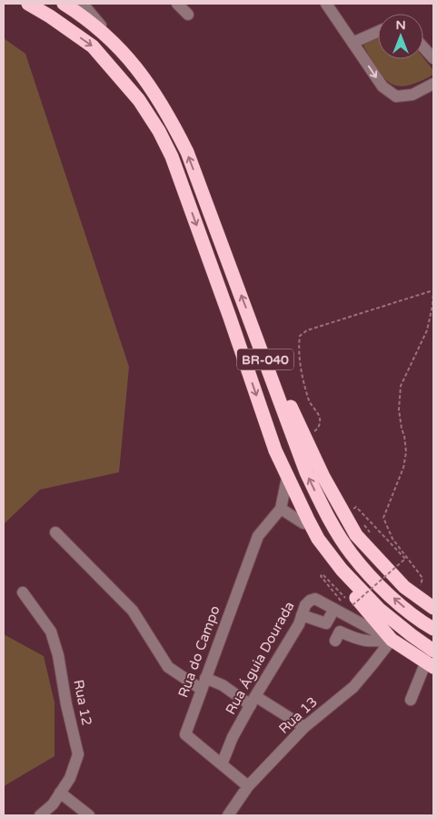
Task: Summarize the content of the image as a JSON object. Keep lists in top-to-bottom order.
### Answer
{
  "streets": {
    "highway": ["BR-040"],
    "street": [
      "Rua do Campo",
      "Rua Águia Dourada",
      "Rua 12",
      "Rua 13"
    ]
  },
  "crossings": [
    ["BR-040", "Rua do Campo"],
    ["Rua do Campo", "Rua Águia Dourada"],
    ["Rua do Campo", "Rua 13"],
    ["Rua Águia Dourada", "Rua 13"]
  ],
  "north": "top"
}
